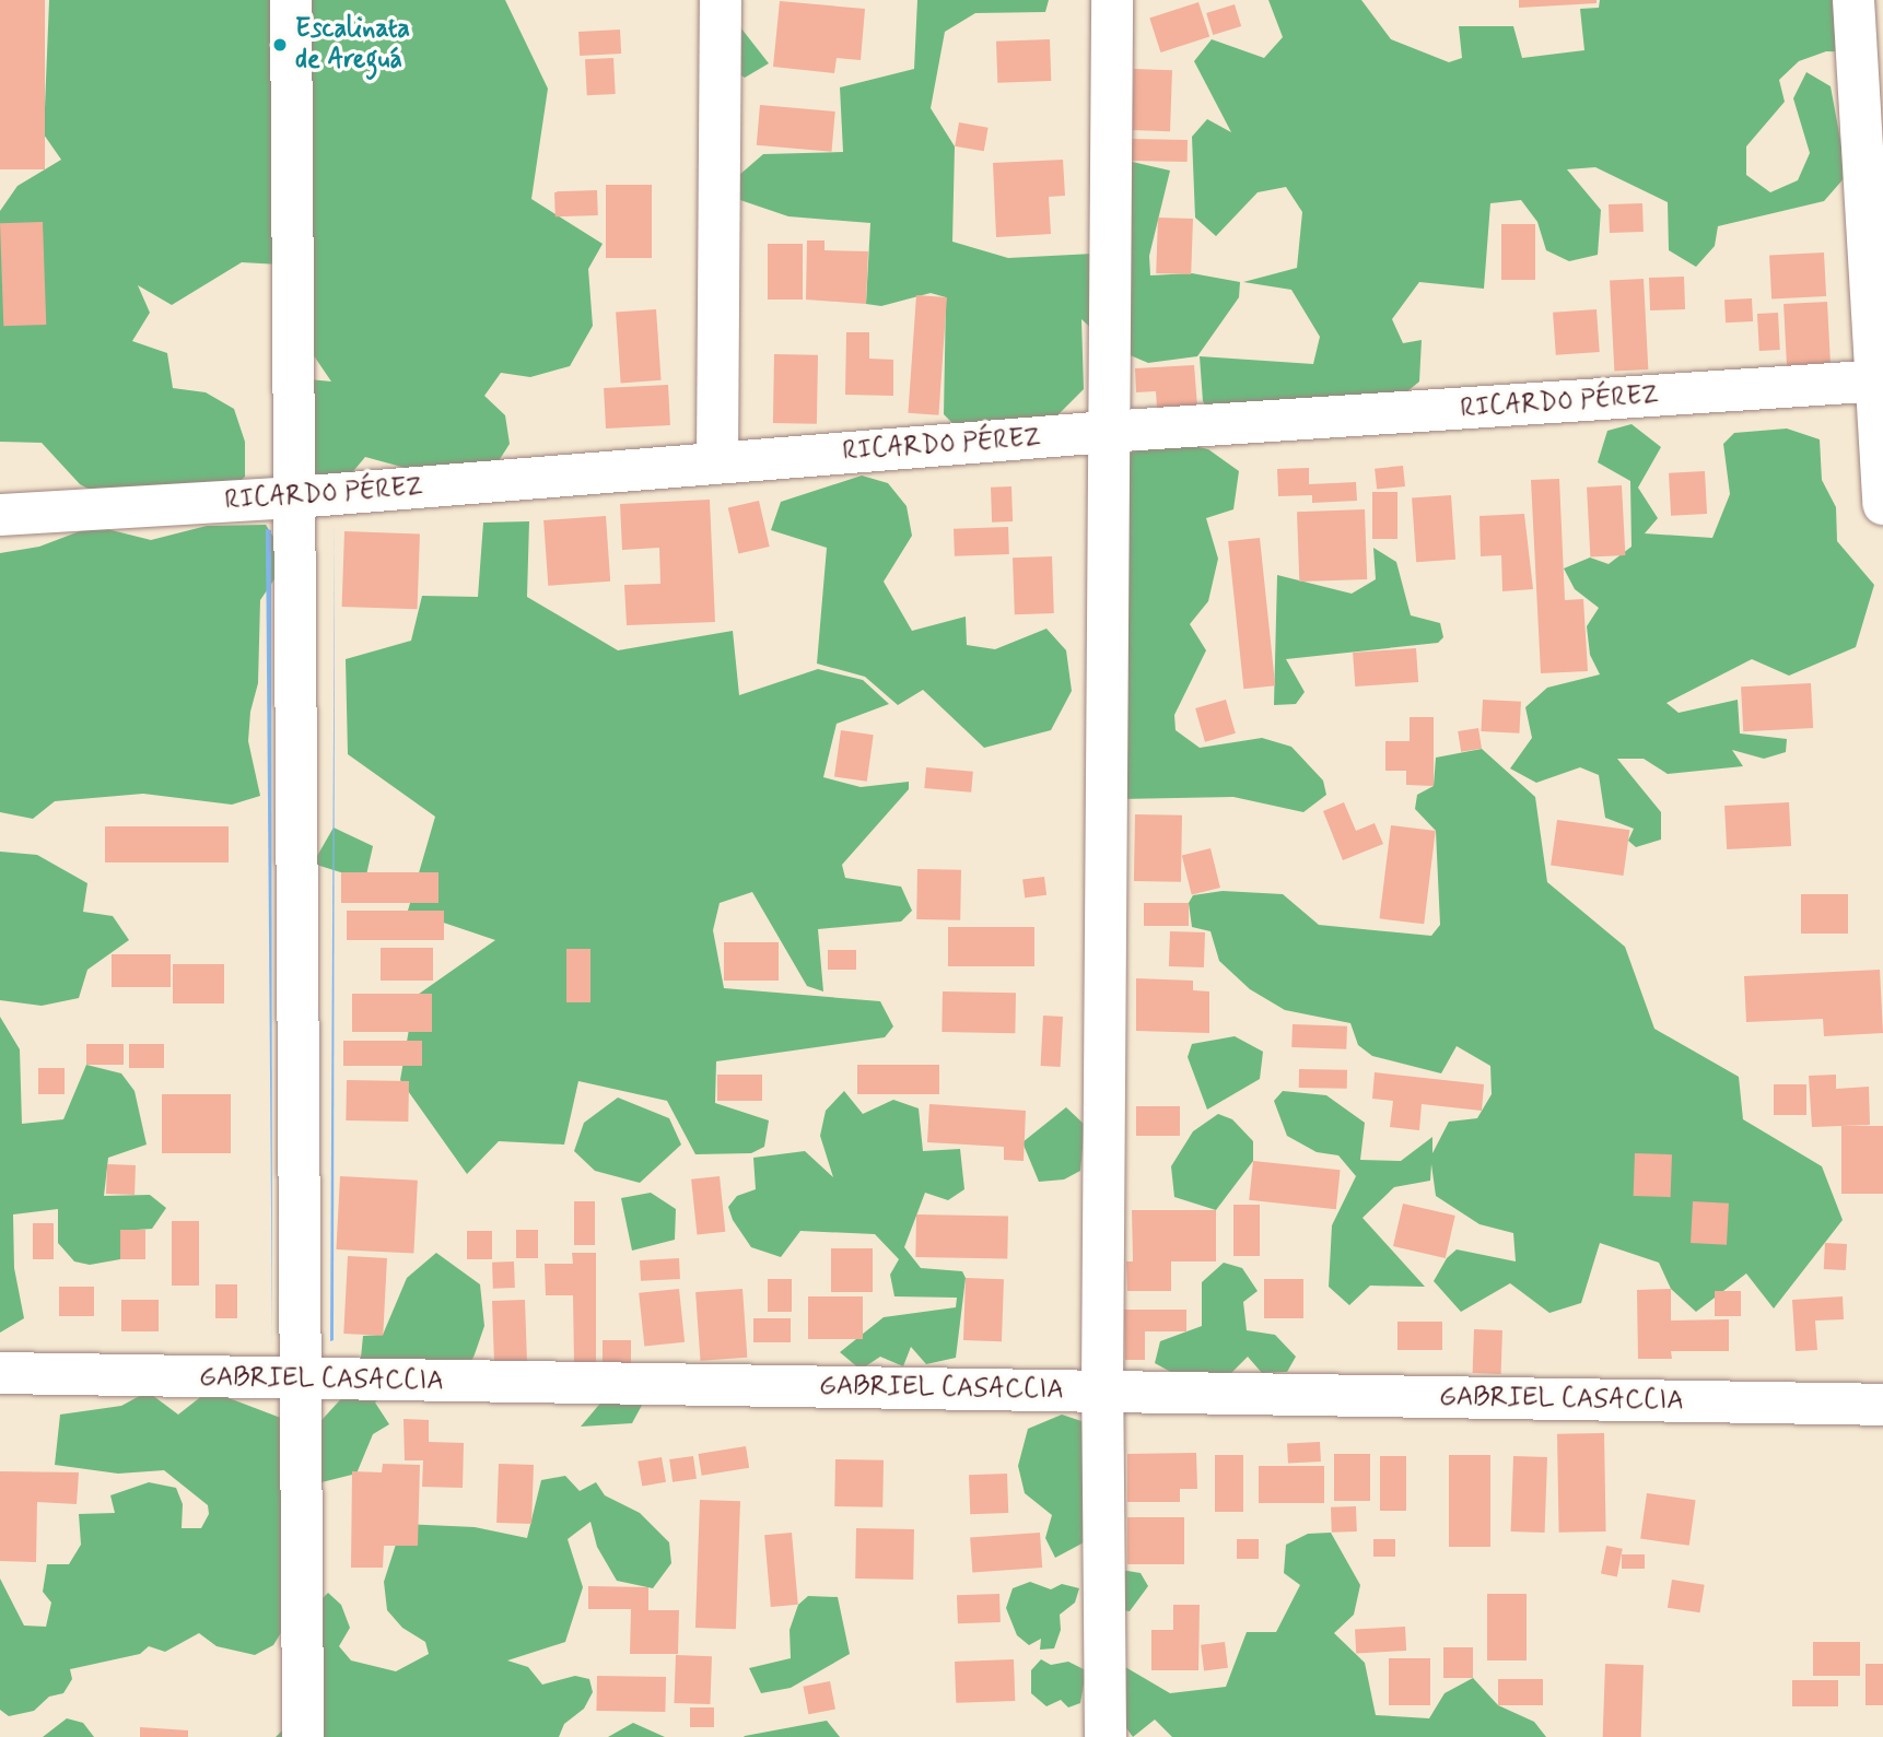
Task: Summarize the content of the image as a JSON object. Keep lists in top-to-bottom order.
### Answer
{
  "streets": {
    "street": ["RICARDO PÉREZ", "GABRIEL CASACCIA"]
  },
  "places": ["Escalinata de Areguá"]
}
